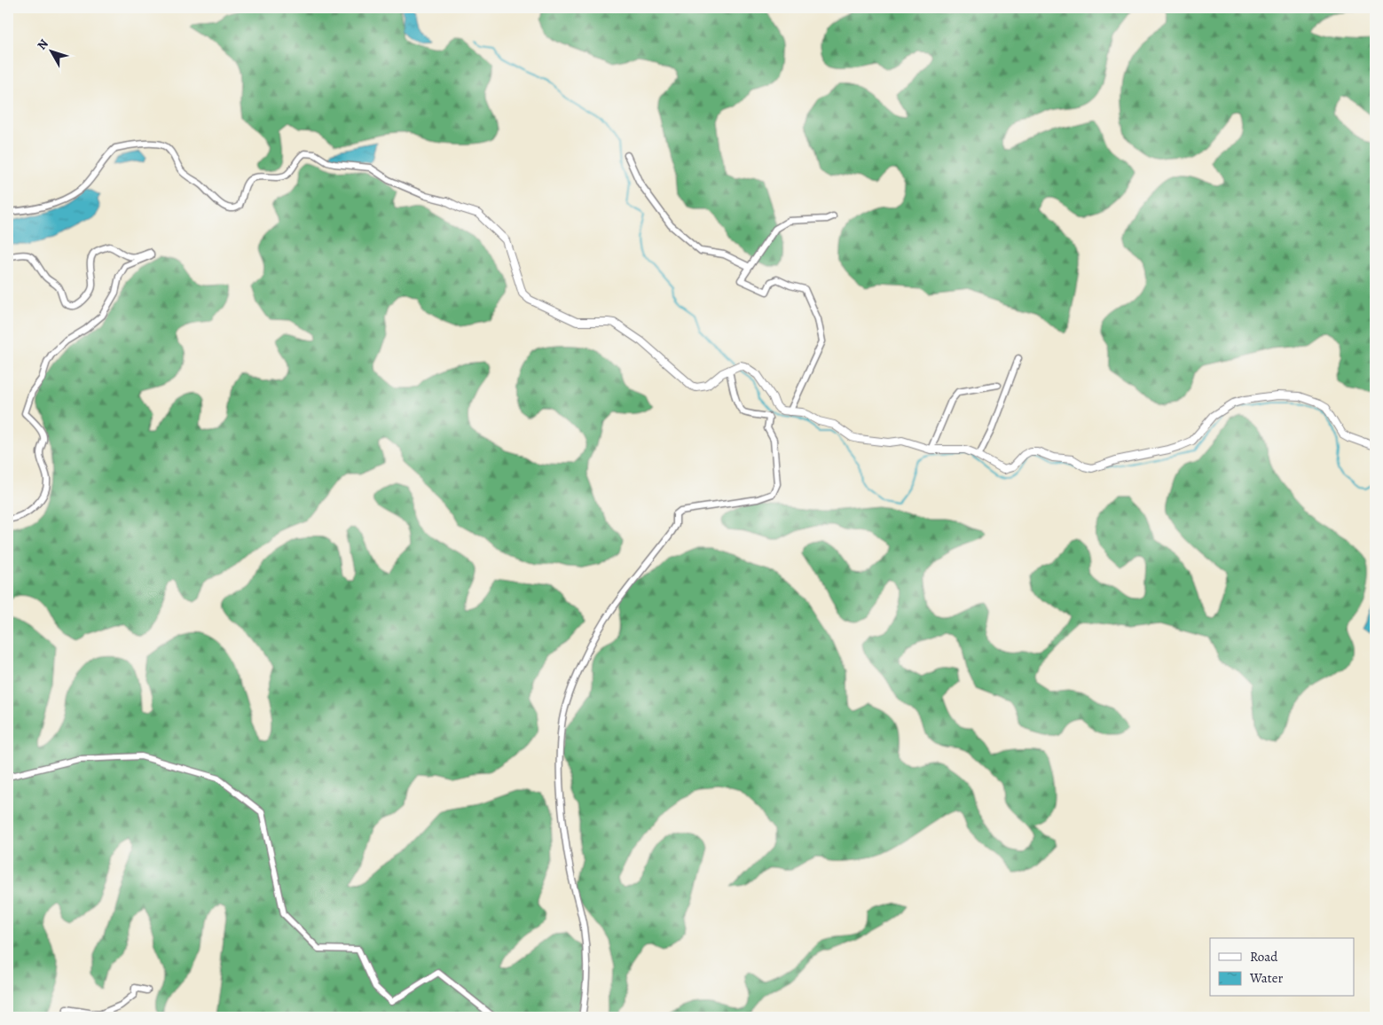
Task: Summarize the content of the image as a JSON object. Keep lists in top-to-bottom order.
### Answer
{
  "legend": ["Road", "Water"],
  "north": "top left"
}
